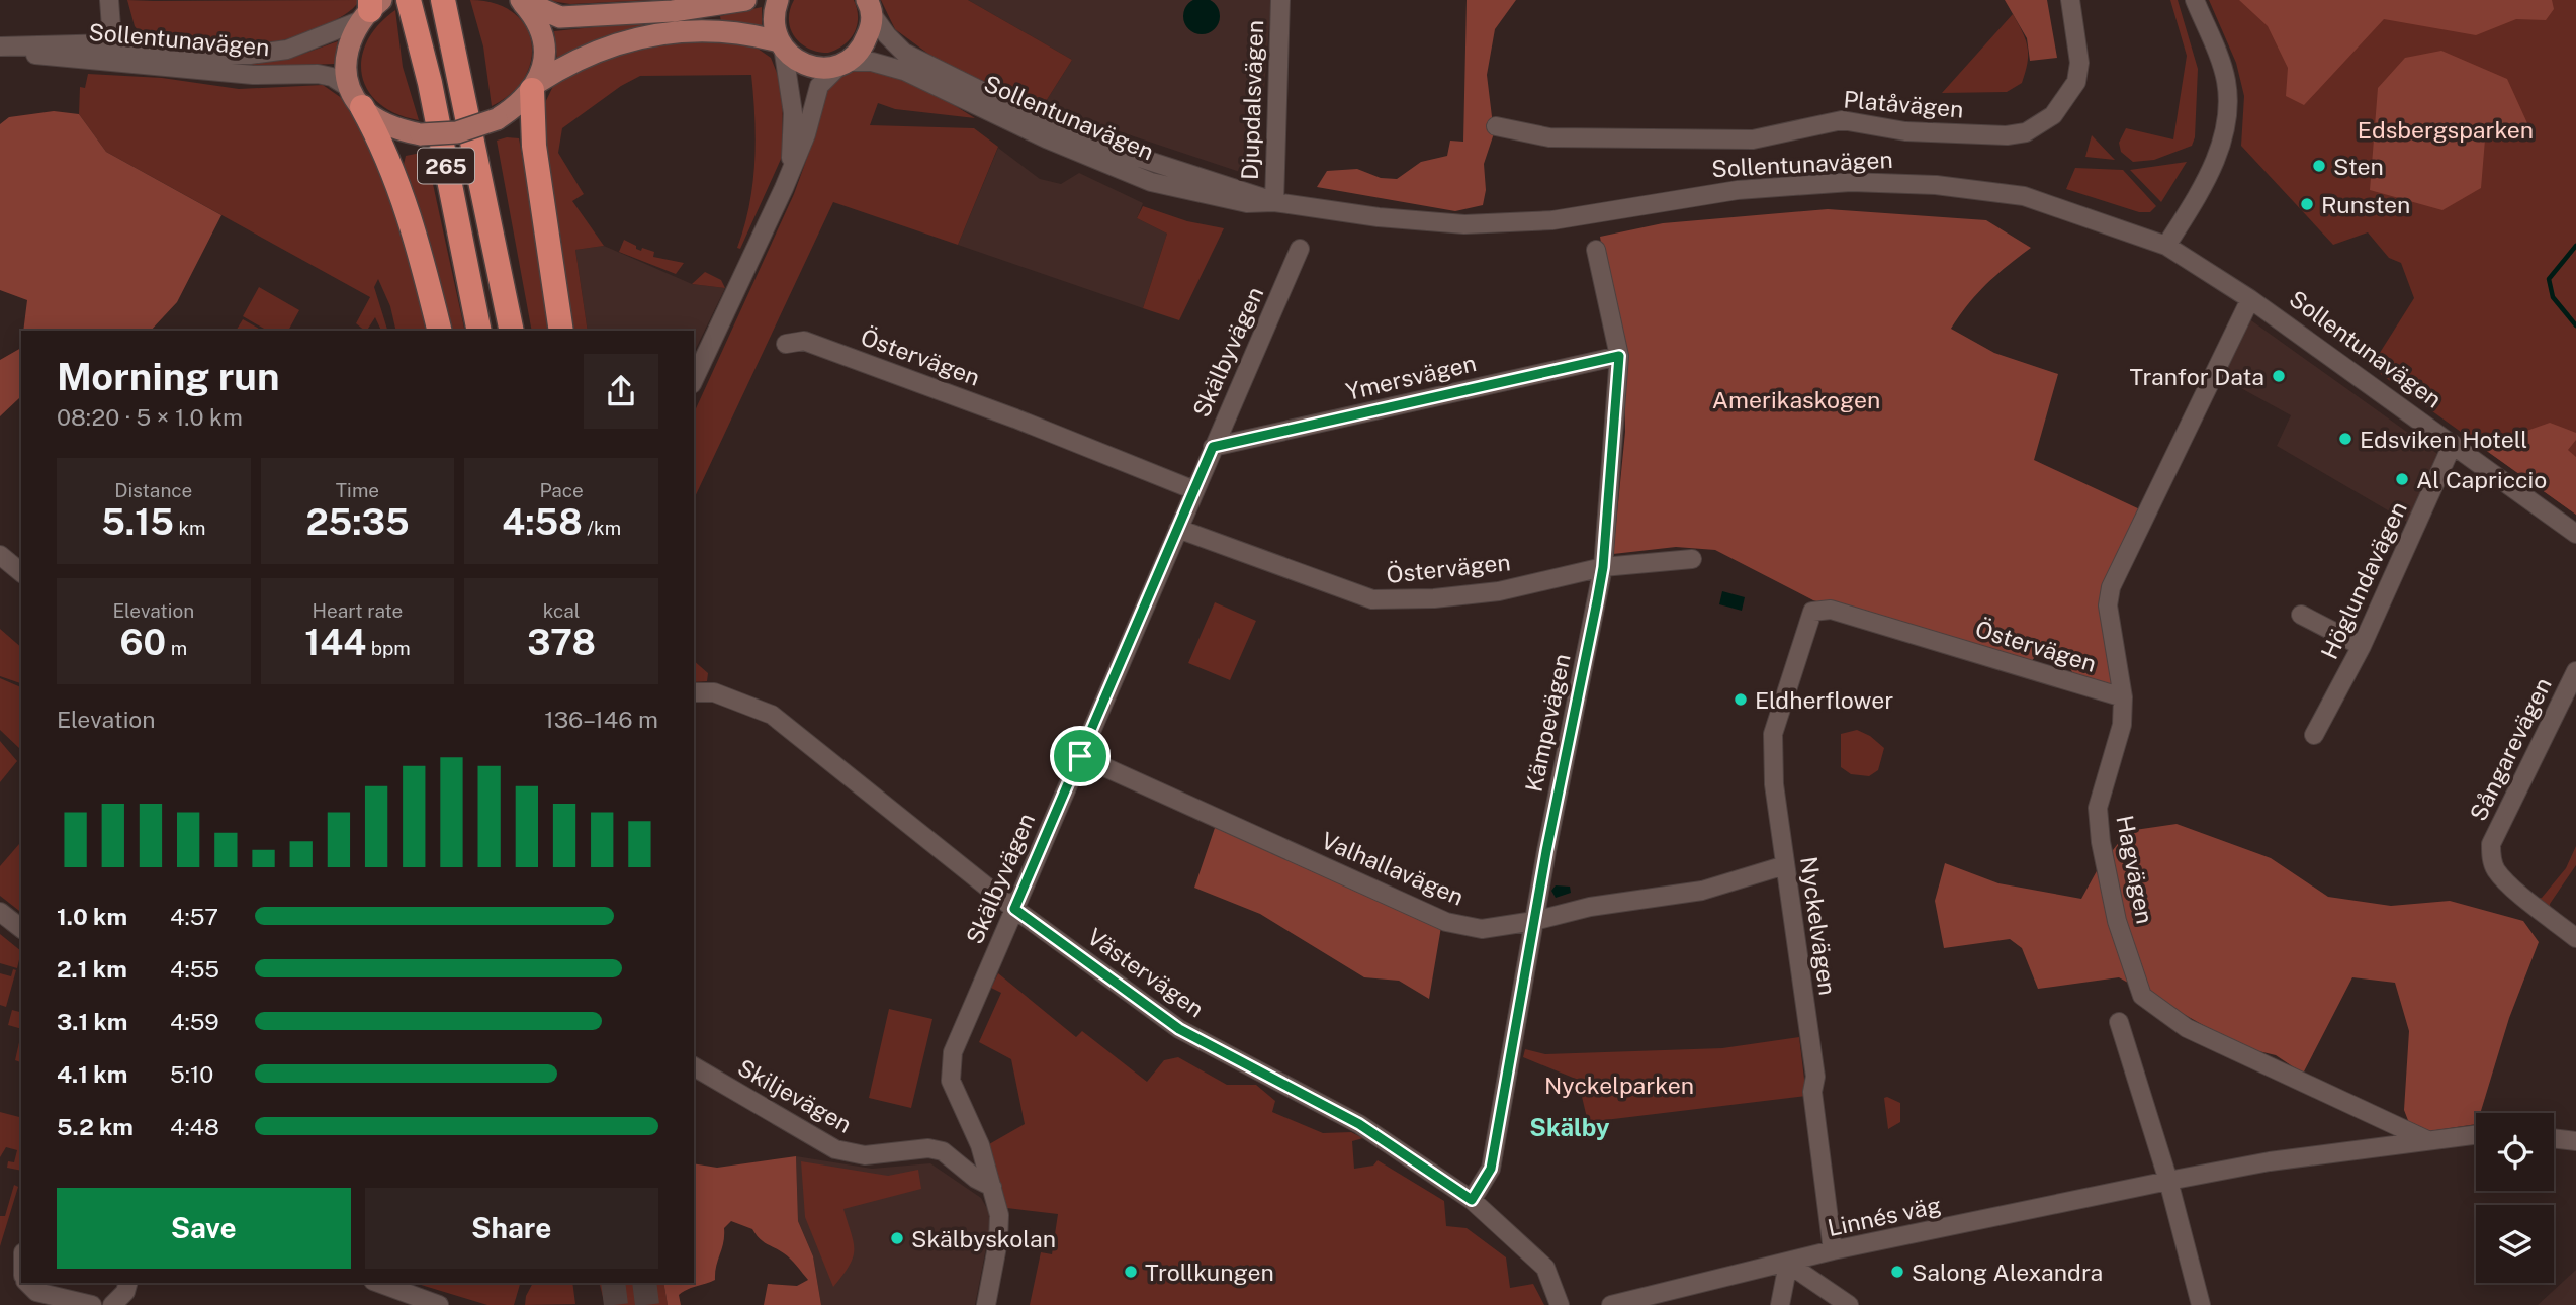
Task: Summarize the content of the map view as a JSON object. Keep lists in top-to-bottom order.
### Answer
{
  "streets": {
    "highway": ["265"],
    "street": [
      "Sollentunavägen",
      "Djupdalsvägen",
      "Platåvägen",
      "Skälbyvägen",
      "Östervägen",
      "Ymersvägen",
      "Höglundavägen",
      "Kämpevägen",
      "Sångarevägen",
      "Valhallavägen",
      "Hagvägen",
      "Nyckelvägen",
      "Västervägen",
      "Skiljevägen",
      "Linnés väg"
    ]
  },
  "crossings": [
    ["Sollentunavägen", "Djupdalsvägen"],
    ["Sollentunavägen", "Höglundavägen"],
    ["Sollentunavägen", "Hagvägen"],
    ["Skälbyvägen", "Östervägen"],
    ["Skälbyvägen", "Ymersvägen"],
    ["Skälbyvägen", "Valhallavägen"],
    ["Skälbyvägen", "Västervägen"],
    ["Skälbyvägen", "Skiljevägen"],
    ["Östervägen", "Kämpevägen"],
    ["Östervägen", "Hagvägen"],
    ["Östervägen", "Nyckelvägen"],
    ["Ymersvägen", "Kämpevägen"],
    ["Kämpevägen", "Valhallavägen"],
    ["Kämpevägen", "Västervägen"],
    ["Valhallavägen", "Nyckelvägen"],
    ["Hagvägen", "Linnés väg"],
    ["Nyckelvägen", "Linnés väg"]
  ],
  "districts": ["Skälby"],
  "parks": ["Edsbergsparken", "Amerikaskogen", "Nyckelparken"],
  "places": [
    "Sten",
    "Runsten",
    "Tranfor Data",
    "Edsviken Hotell",
    "Al Capriccio",
    "Eldherflower",
    "Skälbyskolan",
    "Trollkungen",
    "Salong Alexandra"
  ],
  "page": {
    "heading": ["Morning run", "08:20 · 5 × 1.0 km"],
    "stats": [
      ["Distance", "5.15 km"],
      ["Time", "25:35"],
      ["Pace", "4:58 /km"],
      ["Elevation", "60 m"],
      ["Heart rate", "144 bpm"],
      ["kcal", "378"]
    ],
    "chart": ["Elevation", "136–146 m"],
    "list": [
      {
        "name": "1.0 km",
        "note": "4:57"
      },
      {
        "name": "2.1 km",
        "note": "4:55"
      },
      {
        "name": "3.1 km",
        "note": "4:59"
      },
      {
        "name": "4.1 km",
        "note": "5:10"
      },
      {
        "name": "5.2 km",
        "note": "4:48"
      }
    ],
    "buttons": ["Save", "Share"]
  }
}
